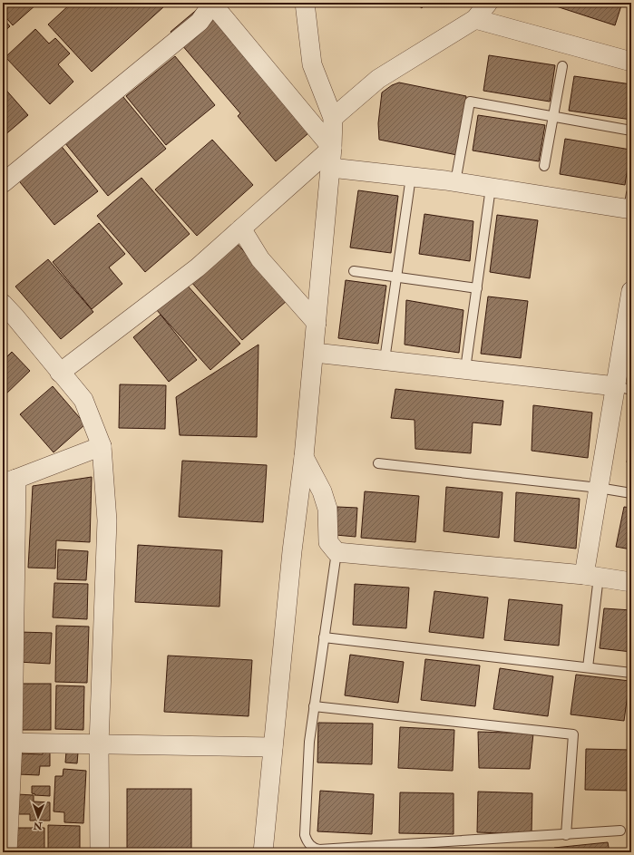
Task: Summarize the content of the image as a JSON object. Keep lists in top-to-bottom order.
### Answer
{
  "north": "bottom"
}
